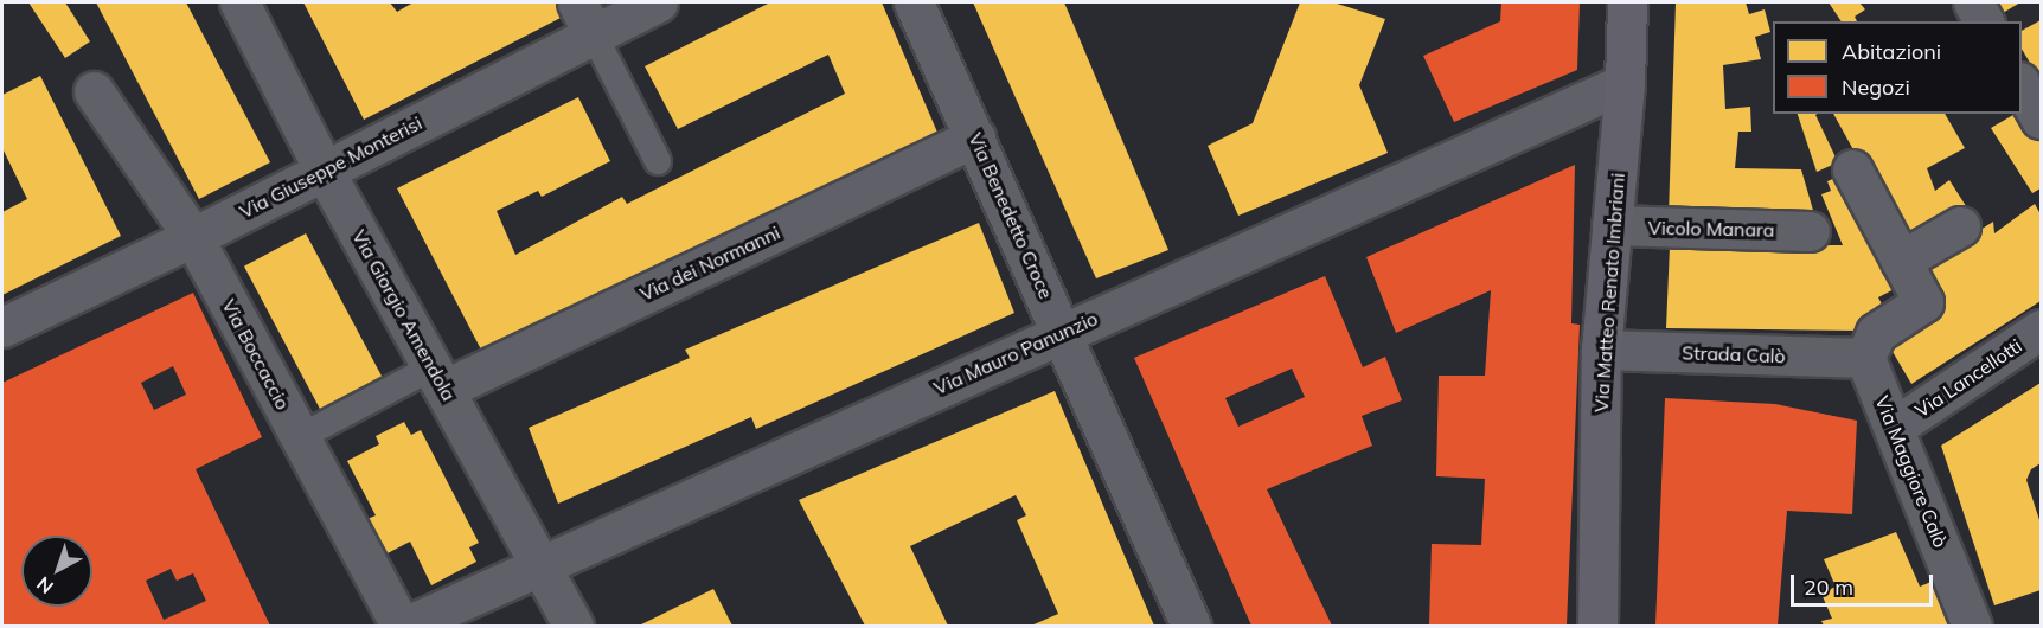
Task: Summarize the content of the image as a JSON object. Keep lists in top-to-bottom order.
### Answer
{
  "streets": {
    "street": [
      "Via Giuseppe Monterisi",
      "Via Benedetto Croce",
      "Vicolo Manara",
      "Via dei Normanni",
      "Via Matteo Renato Imbriani",
      "Via Giorgio Amendola",
      "Via Mauro Panunzio",
      "Via Boccaccio",
      "Strada Calò",
      "Via Lancellotti",
      "Via Maggiore Calò"
    ]
  },
  "crossings": [
    ["Via Giuseppe Monterisi", "Via Giorgio Amendola"],
    ["Via Giuseppe Monterisi", "Via Boccaccio"],
    ["Via Benedetto Croce", "Via dei Normanni"],
    ["Via Benedetto Croce", "Via Mauro Panunzio"],
    ["Vicolo Manara", "Via Matteo Renato Imbriani"],
    ["Via dei Normanni", "Via Giorgio Amendola"],
    ["Via Matteo Renato Imbriani", "Via Mauro Panunzio"],
    ["Via Matteo Renato Imbriani", "Strada Calò"],
    ["Via Giorgio Amendola", "Via Mauro Panunzio"],
    ["Strada Calò", "Via Maggiore Calò"],
    ["Via Lancellotti", "Via Maggiore Calò"]
  ],
  "legend": ["Abitazioni", "Negozi"],
  "scale_bar": "20 m",
  "north": "bottom left"
}
